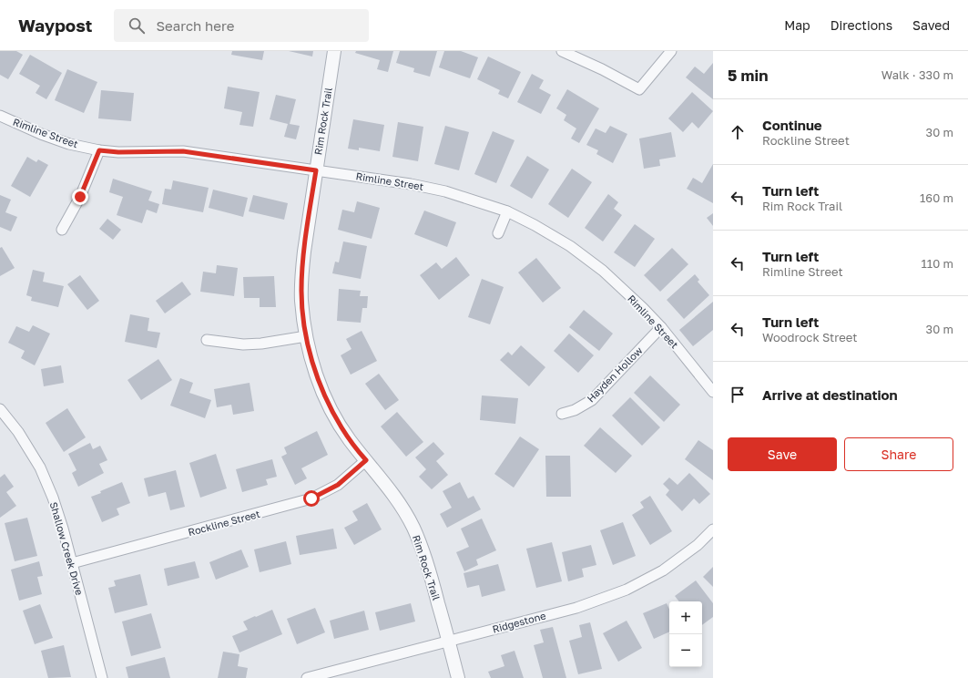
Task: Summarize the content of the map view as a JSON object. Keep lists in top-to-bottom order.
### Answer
{
  "streets": {
    "street": [
      "Rim Rock Trail",
      "Rimline Street",
      "Hayden Hollow",
      "Rockline Street",
      "Shallow Creek Drive",
      "Ridgestone"
    ]
  },
  "crossings": [
    ["Rim Rock Trail", "Rimline Street"],
    ["Rim Rock Trail", "Rockline Street"],
    ["Rim Rock Trail", "Ridgestone"],
    ["Rimline Street", "Hayden Hollow"],
    ["Rockline Street", "Shallow Creek Drive"]
  ],
  "page": {
    "header": "Waypost",
    "search": "Search here",
    "nav": ["Map", "Directions", "Saved"],
    "heading": ["5 min", "Walk · 330 m"],
    "list": [
      ["Continue", "Rockline Street", "30 m"],
      ["Turn left", "Rim Rock Trail", "160 m"],
      ["Turn left", "Rimline Street", "110 m"],
      ["Turn left", "Woodrock Street", "30 m"],
      "Arrive at destination"
    ],
    "buttons": ["Save", "Share"],
    "map_buttons": ["+", "−"]
  }
}
